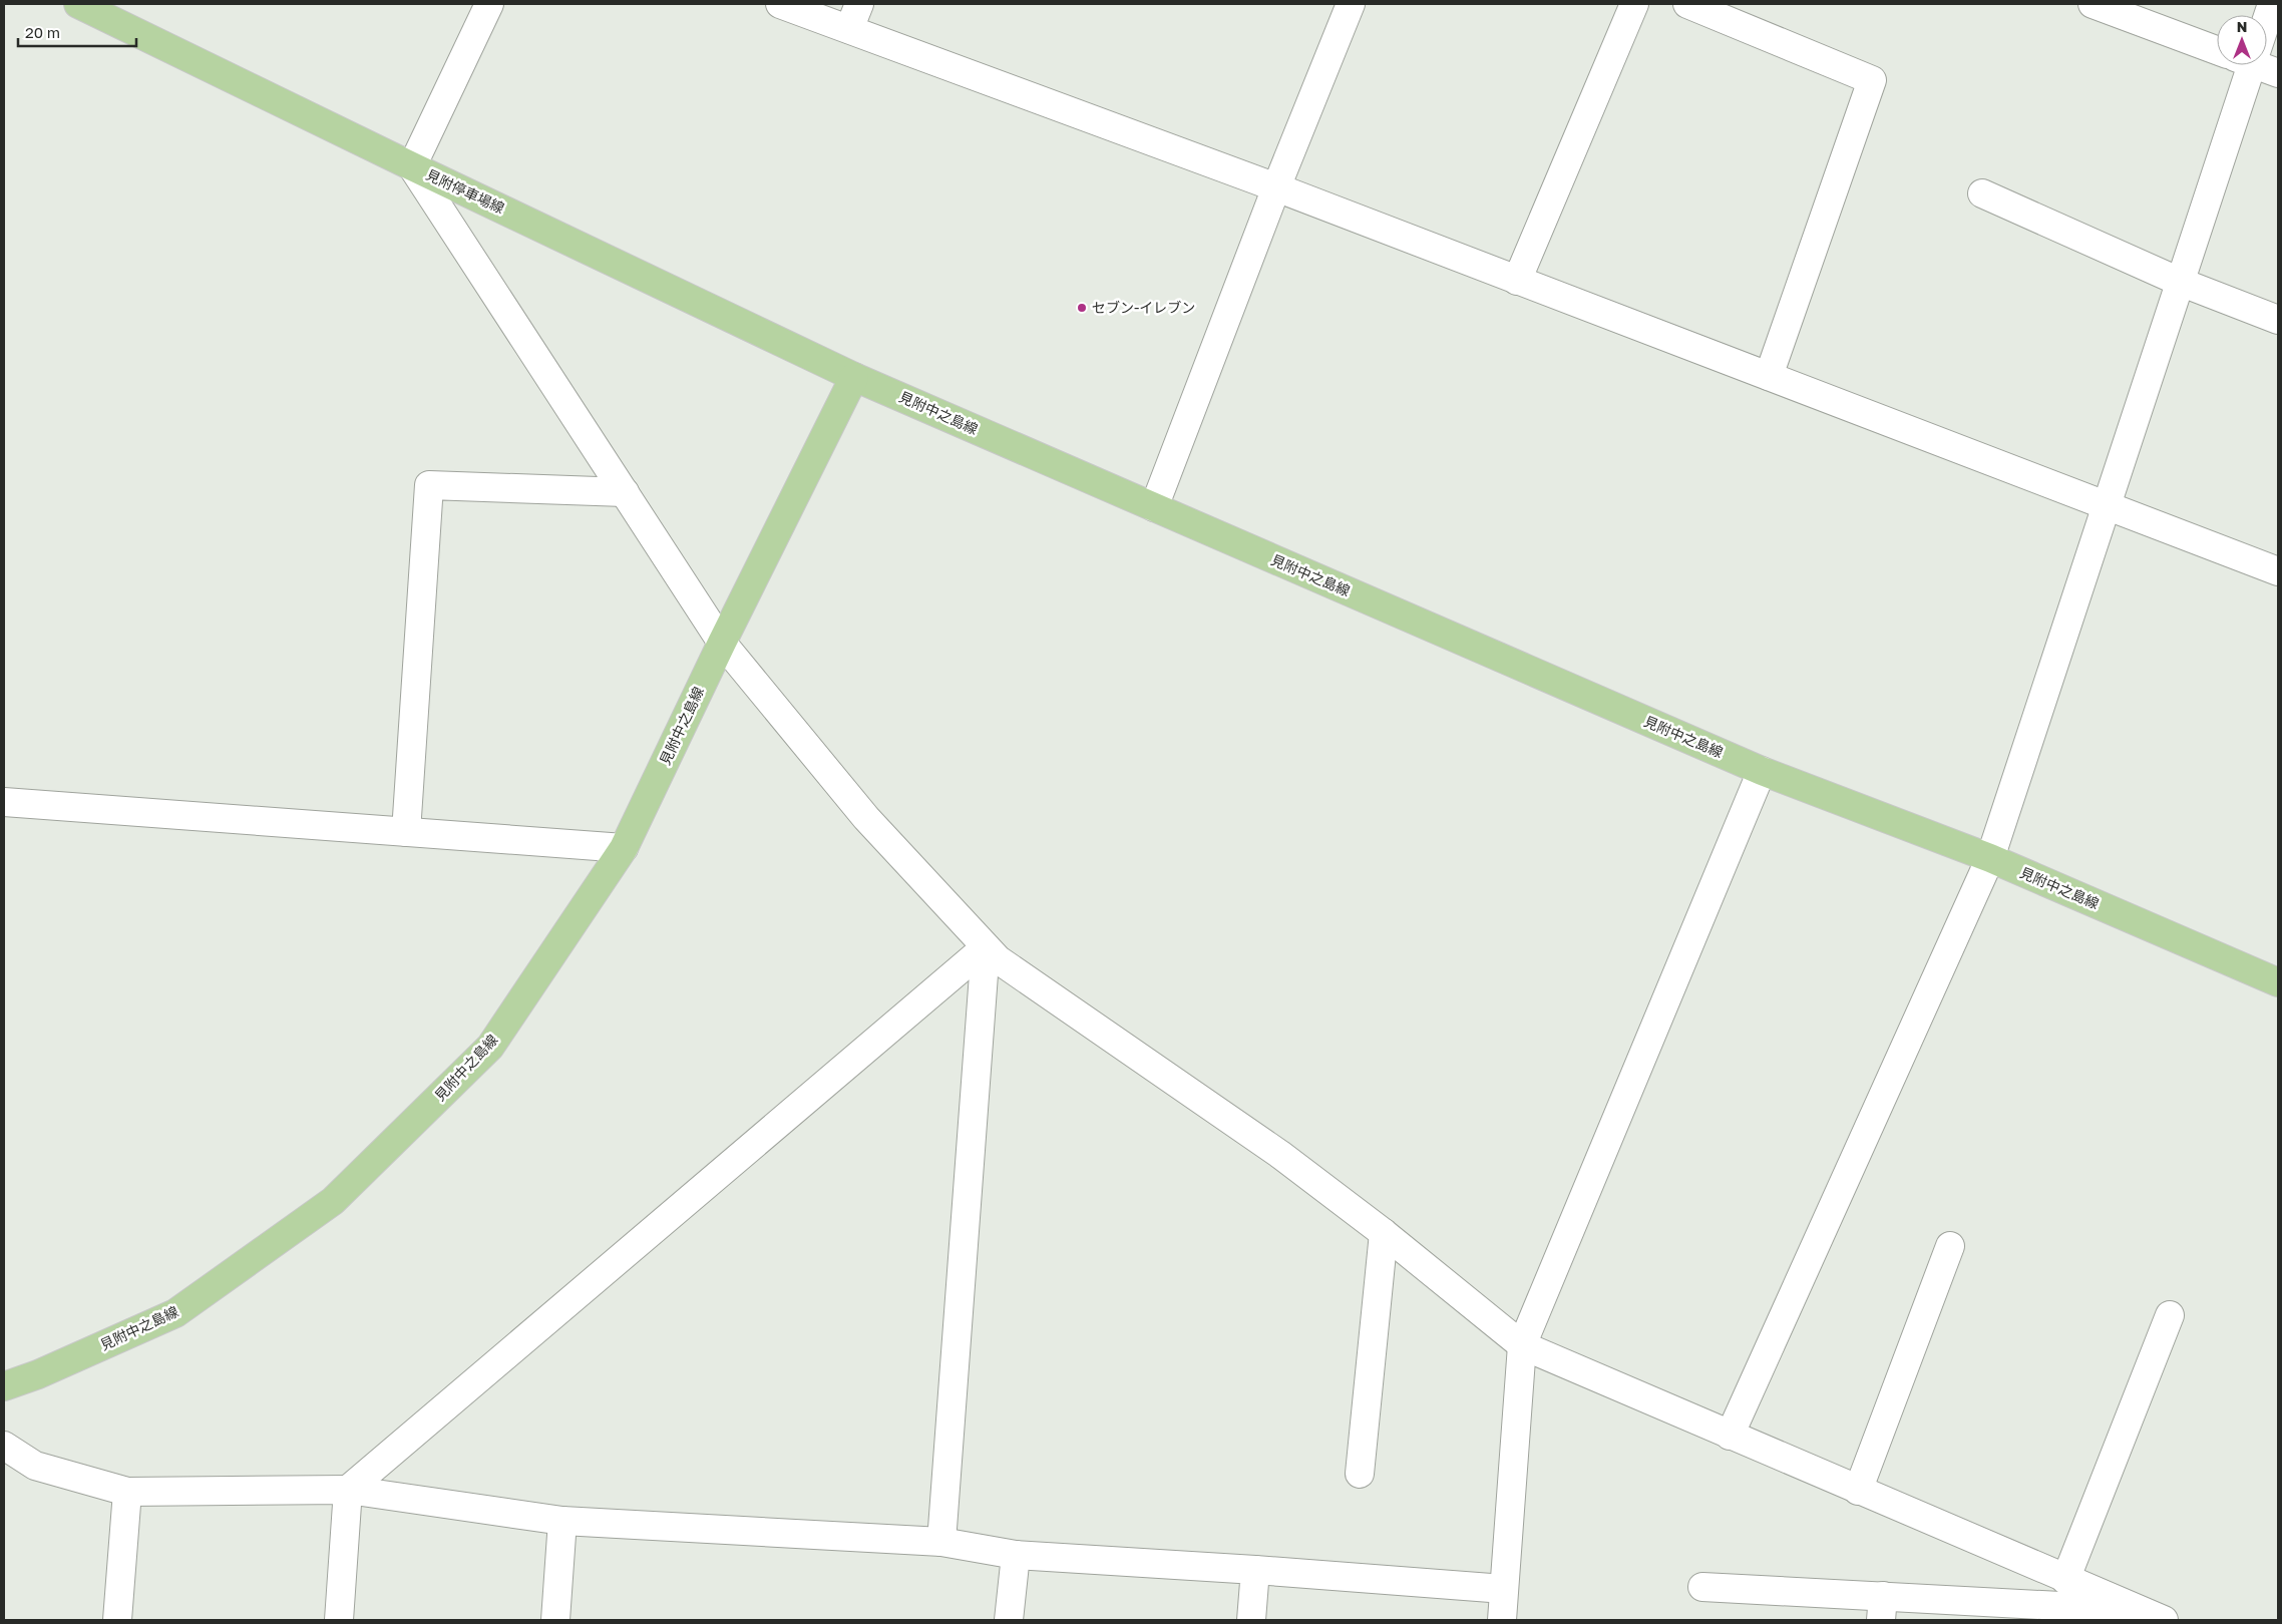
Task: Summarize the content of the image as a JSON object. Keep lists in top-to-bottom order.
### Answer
{
  "streets": {
    "main road": ["見附停車場線", "見附中之島線"]
  },
  "crossings": [
    ["見附停車場線", "見附中之島線"]
  ],
  "places": ["セブン-イレブン"],
  "scale_bar": "20 m",
  "north": "top"
}
